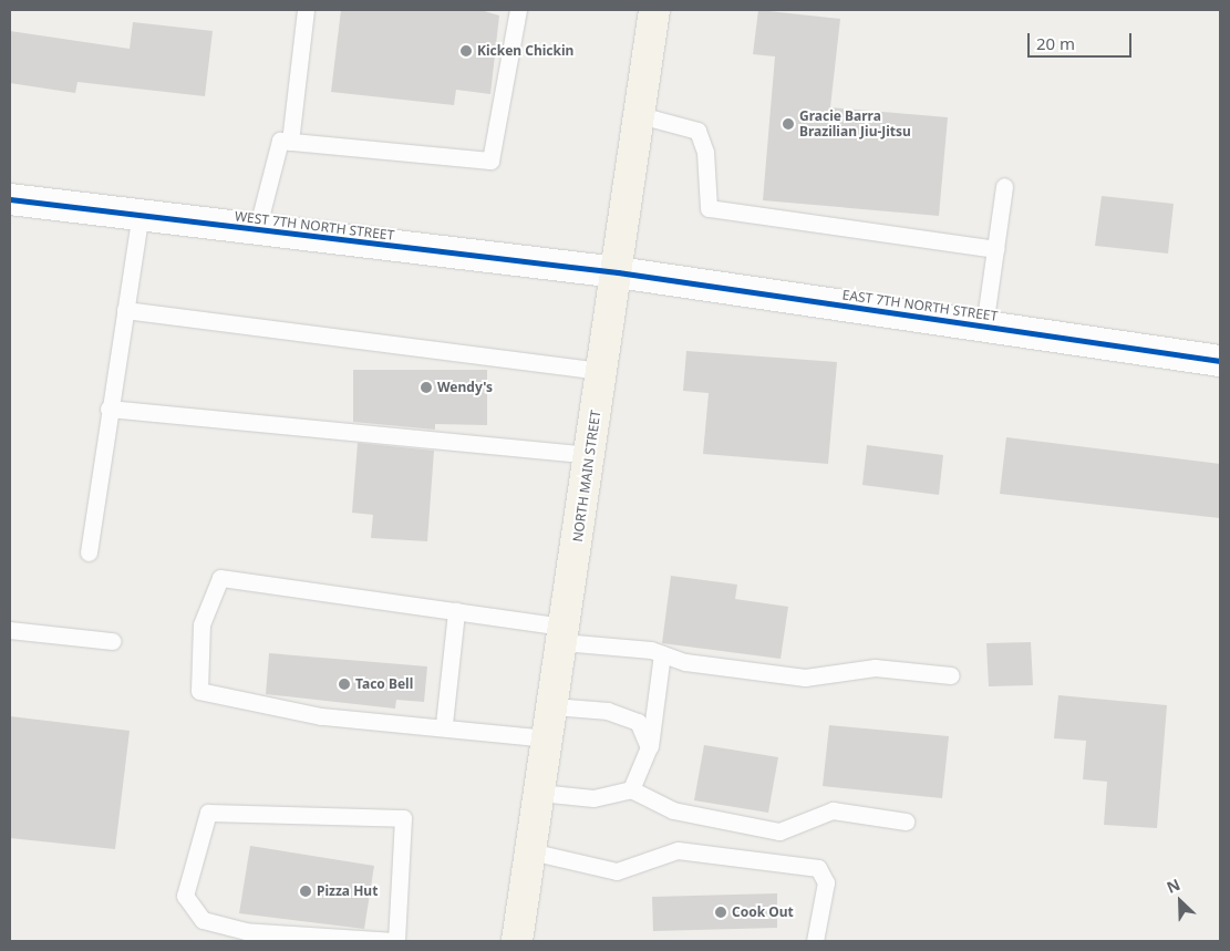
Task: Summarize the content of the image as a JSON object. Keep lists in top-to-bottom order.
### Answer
{
  "streets": {
    "main road": ["NORTH MAIN STREET"],
    "street": ["WEST 7TH NORTH STREET", "EAST 7TH NORTH STREET"]
  },
  "crossings": [
    ["WEST 7TH NORTH STREET", "EAST 7TH NORTH STREET"],
    ["WEST 7TH NORTH STREET", "NORTH MAIN STREET"],
    ["EAST 7TH NORTH STREET", "NORTH MAIN STREET"]
  ],
  "places": [
    "Kicken Chickin",
    "Gracie Barra Brazilian Jiu-Jitsu",
    "Wendy's",
    "Taco Bell",
    "Pizza Hut",
    "Cook Out"
  ],
  "scale_bar": "20 m",
  "north": "top left"
}
